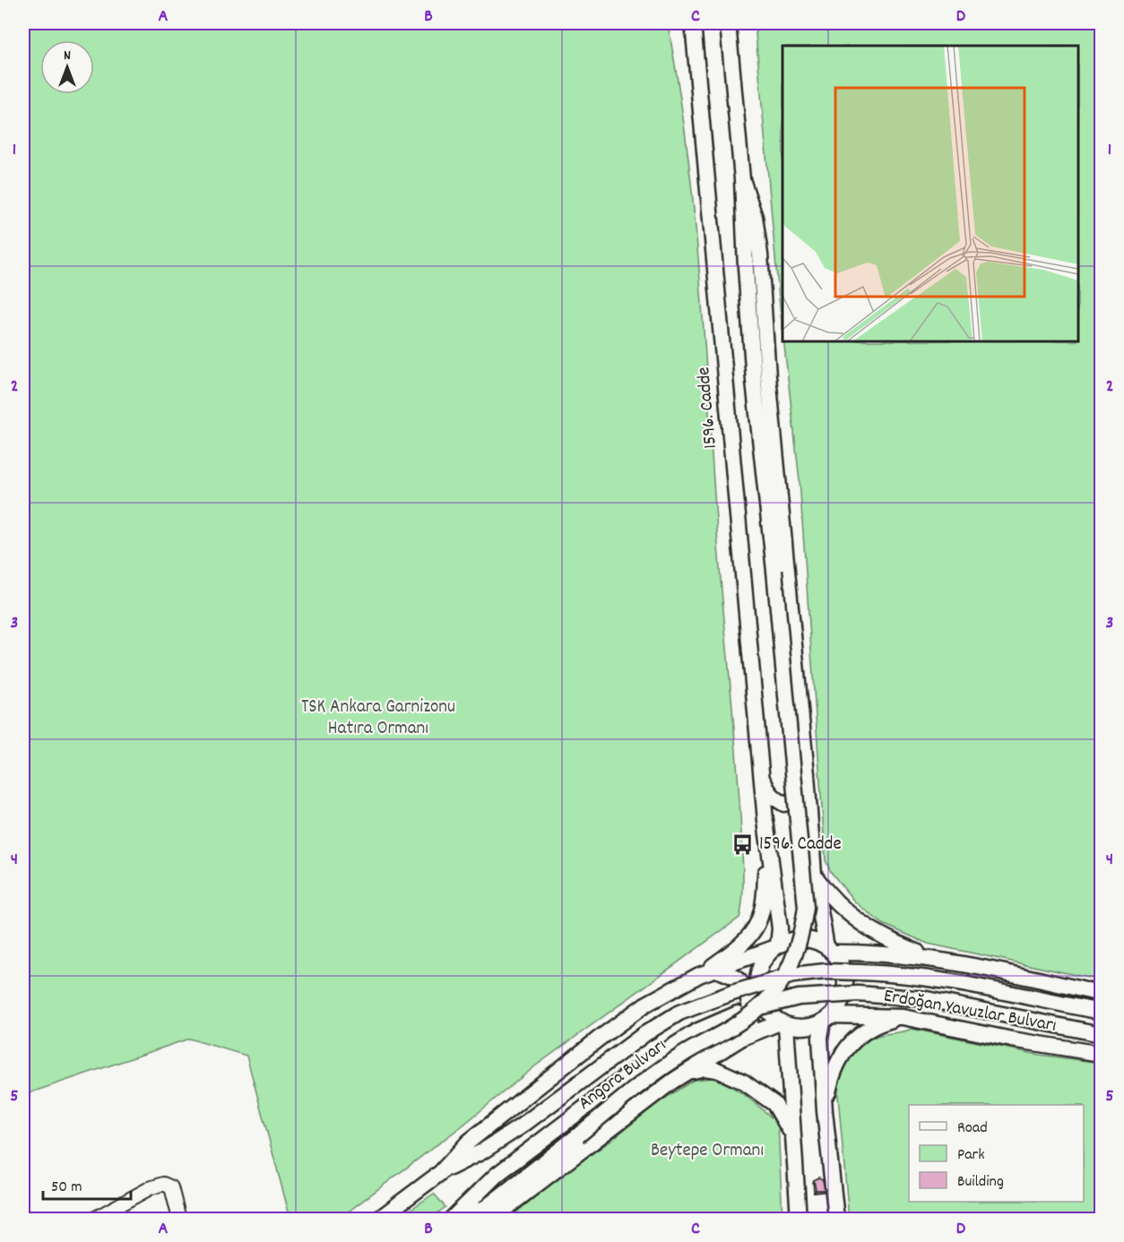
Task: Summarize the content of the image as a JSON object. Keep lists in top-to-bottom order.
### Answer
{
  "streets": {
    "main road": ["1596. Cadde", "Erdoğan Yavuzlar Bulvarı", "Angora Bulvarı"]
  },
  "crossings": [
    ["1596. Cadde", "Erdoğan Yavuzlar Bulvarı"],
    ["1596. Cadde", "Angora Bulvarı"],
    ["Erdoğan Yavuzlar Bulvarı", "Angora Bulvarı"]
  ],
  "parks": ["TSK Ankara Garnizonu Hatıra Ormanı", "Beytepe Ormanı"],
  "places": {
    "bus stop": ["1596. Cadde"]
  },
  "legend": ["Road", "Park", "Building"],
  "scale_bar": "50 m",
  "north": "top",
  "grid": {
    "columns": [
      "A",
      "B",
      "C",
      "D"
    ],
    "rows": [
      "1",
      "2",
      "3",
      "4",
      "5"
    ]
  }
}
